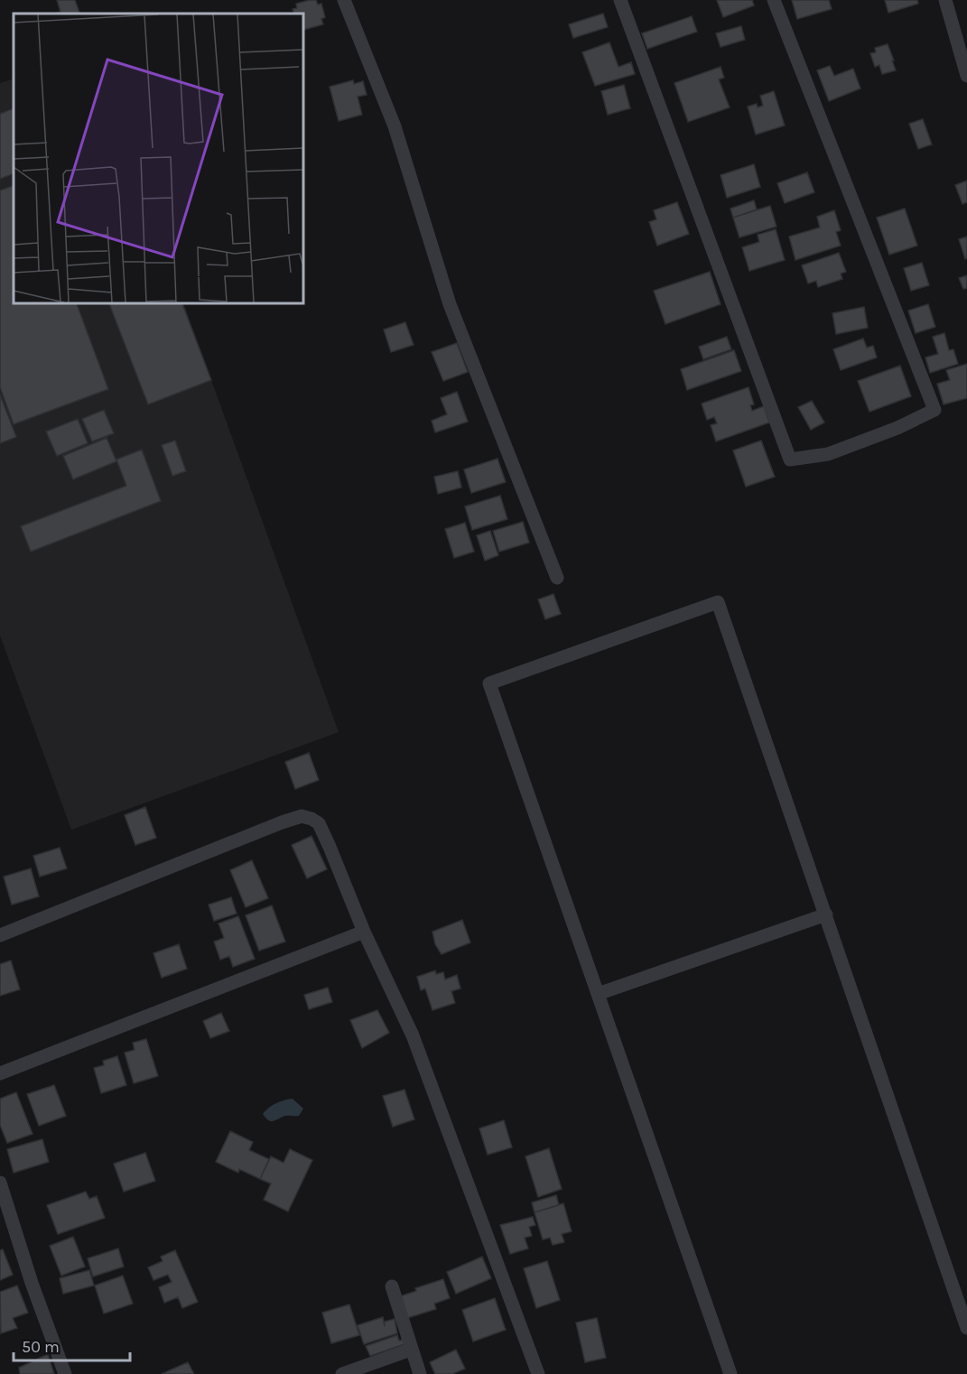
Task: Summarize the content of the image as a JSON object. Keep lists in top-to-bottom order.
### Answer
{
  "scale_bar": "50 m"
}
